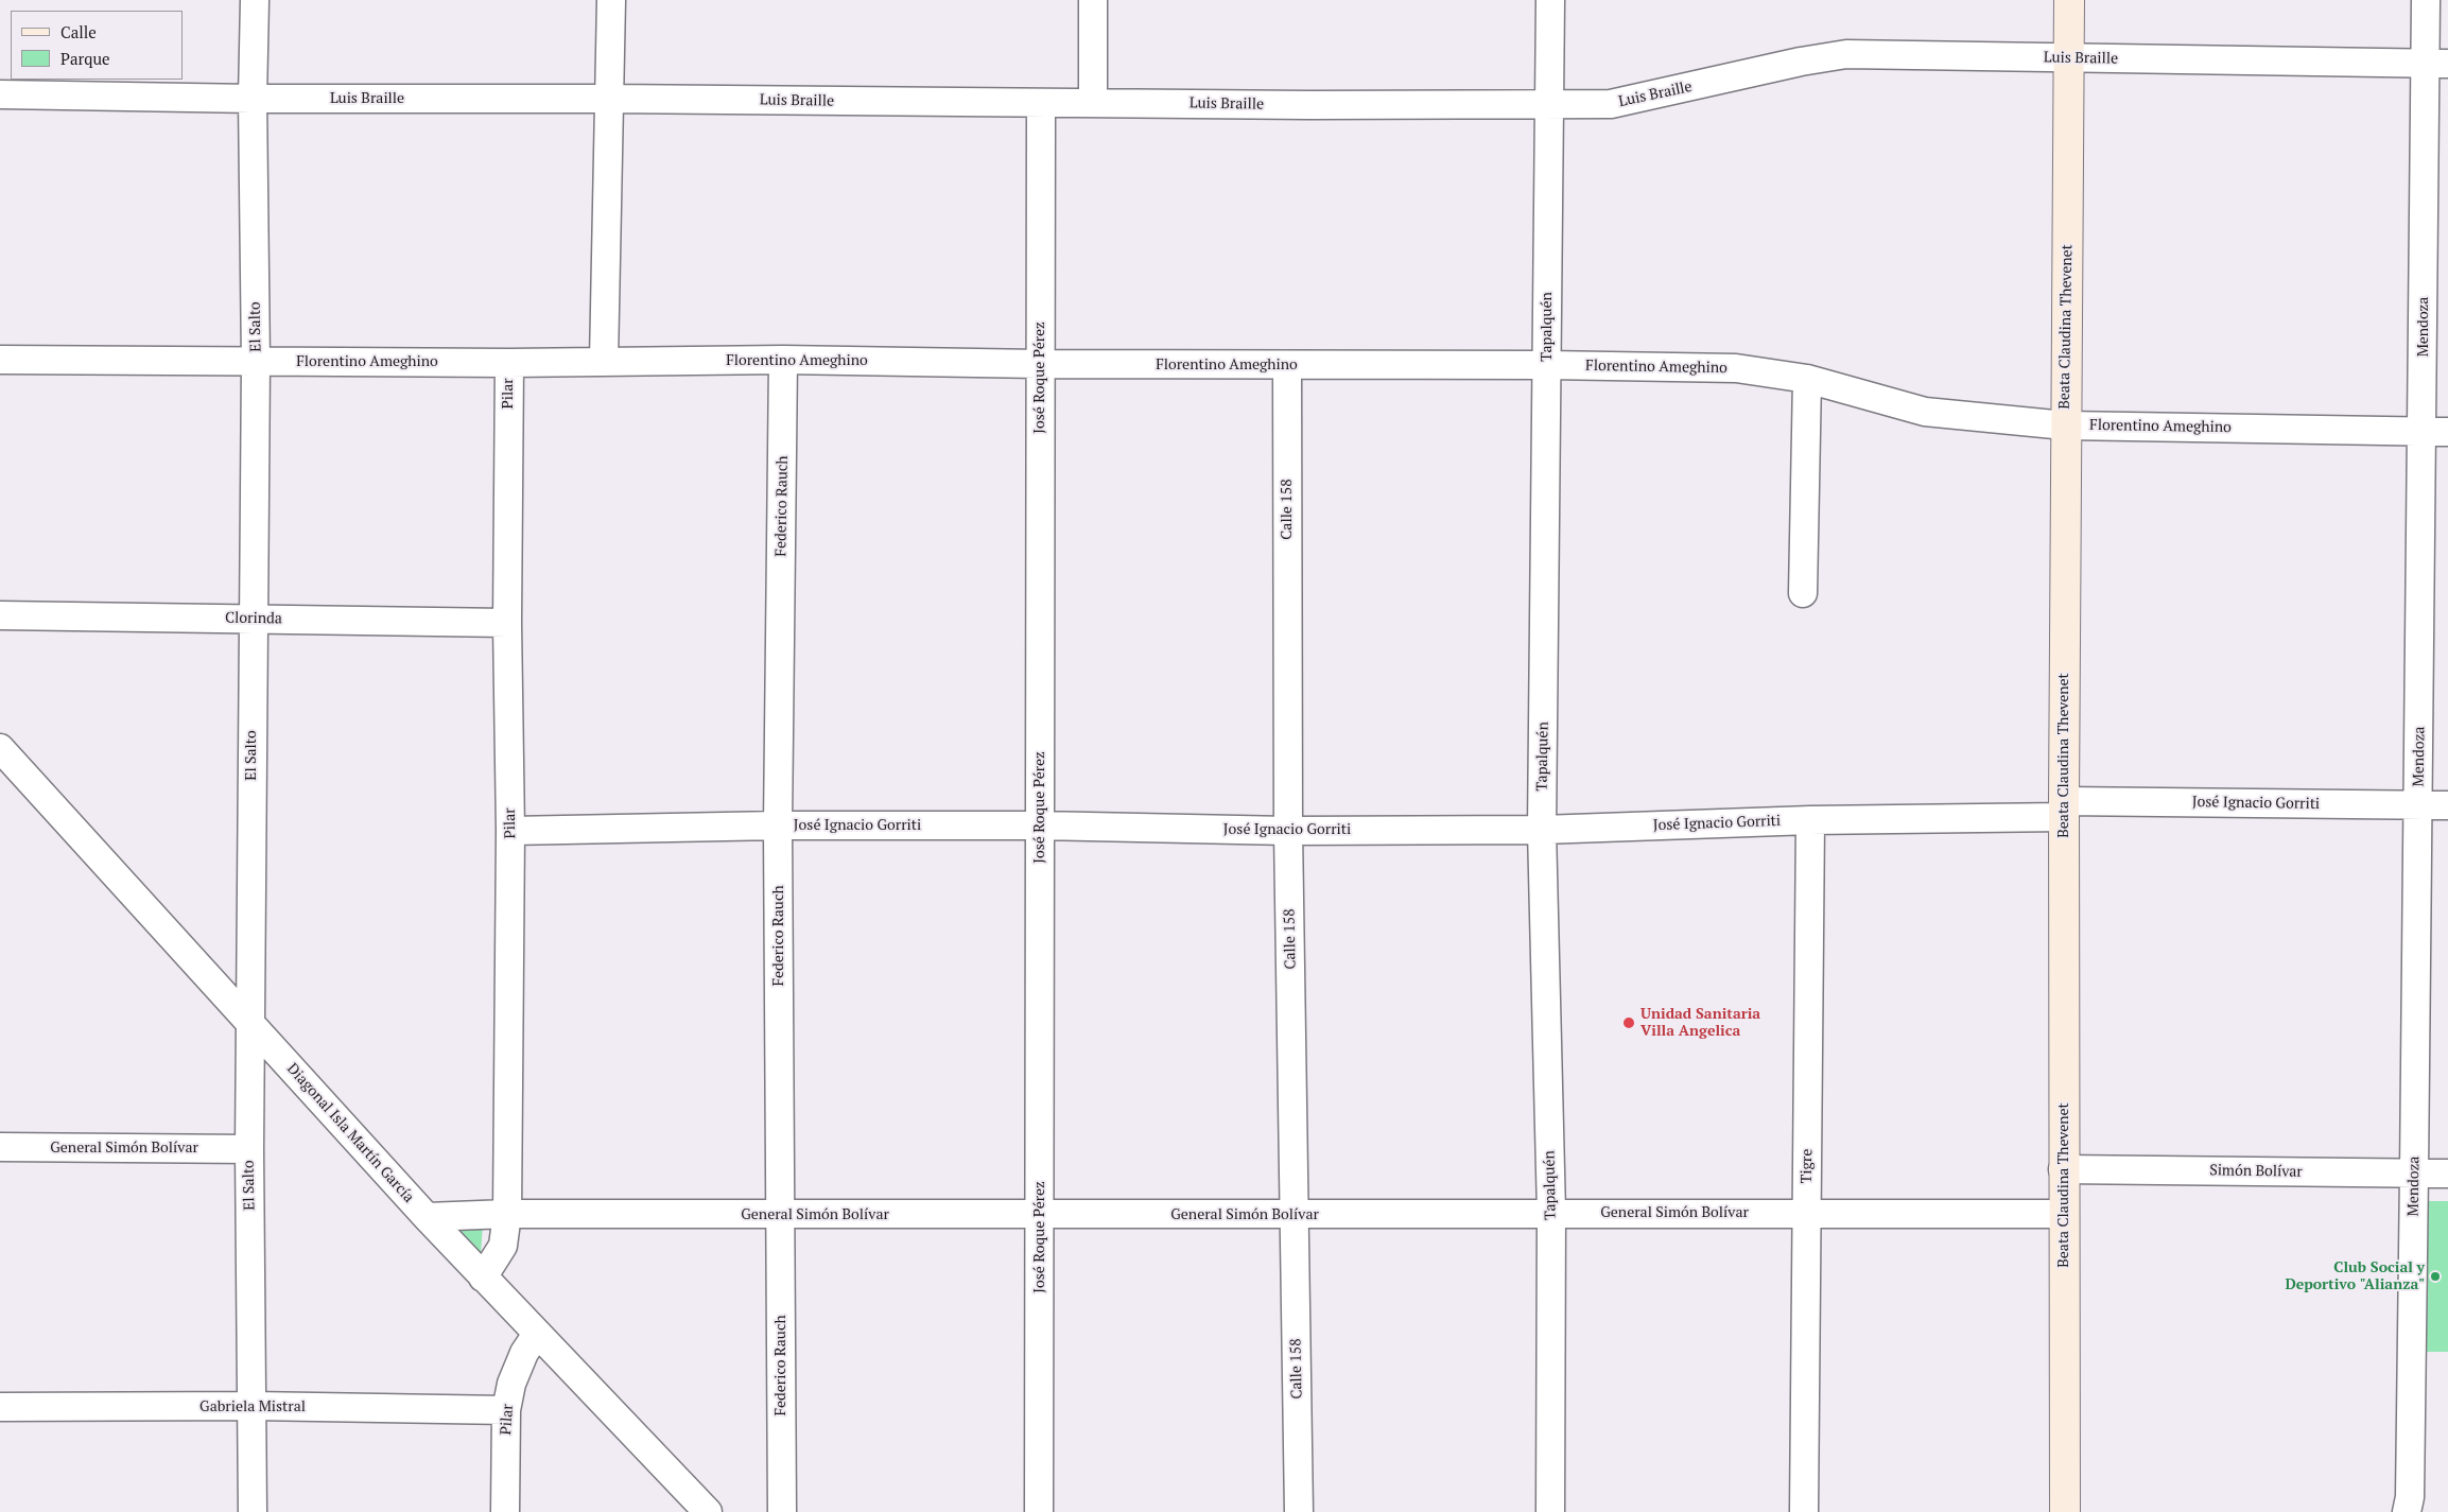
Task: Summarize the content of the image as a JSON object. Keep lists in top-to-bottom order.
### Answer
{
  "streets": {
    "main road": ["Beata Claudina Thevenet"],
    "street": [
      "Luis Braille",
      "El Salto",
      "Tapalquén",
      "Mendoza",
      "Florentino Ameghino",
      "José Roque Pérez",
      "Pilar",
      "Federico Rauch",
      "Calle 158",
      "Clorinda",
      "José Ignacio Gorriti",
      "Diagonal Isla Martín García",
      "General Simón Bolívar",
      "Tigre",
      "Simón Bolívar",
      "Gabriela Mistral"
    ]
  },
  "crossings": [
    ["Luis Braille", "El Salto"],
    ["Luis Braille", "Tapalquén"],
    ["Luis Braille", "Beata Claudina Thevenet"],
    ["Luis Braille", "Mendoza"],
    ["Luis Braille", "José Roque Pérez"],
    ["El Salto", "Florentino Ameghino"],
    ["El Salto", "Clorinda"],
    ["El Salto", "Diagonal Isla Martín García"],
    ["El Salto", "General Simón Bolívar"],
    ["El Salto", "Gabriela Mistral"],
    ["Tapalquén", "Florentino Ameghino"],
    ["Tapalquén", "José Ignacio Gorriti"],
    ["Tapalquén", "General Simón Bolívar"],
    ["Beata Claudina Thevenet", "Florentino Ameghino"],
    ["Beata Claudina Thevenet", "José Ignacio Gorriti"],
    ["Beata Claudina Thevenet", "General Simón Bolívar"],
    ["Beata Claudina Thevenet", "Simón Bolívar"],
    ["Mendoza", "Florentino Ameghino"],
    ["Mendoza", "José Ignacio Gorriti"],
    ["Mendoza", "Simón Bolívar"],
    ["Florentino Ameghino", "José Roque Pérez"],
    ["Florentino Ameghino", "Pilar"],
    ["Florentino Ameghino", "Federico Rauch"],
    ["Florentino Ameghino", "Calle 158"],
    ["José Roque Pérez", "José Ignacio Gorriti"],
    ["José Roque Pérez", "General Simón Bolívar"],
    ["Pilar", "Clorinda"],
    ["Pilar", "José Ignacio Gorriti"],
    ["Pilar", "Diagonal Isla Martín García"],
    ["Pilar", "General Simón Bolívar"],
    ["Pilar", "Gabriela Mistral"],
    ["Federico Rauch", "José Ignacio Gorriti"],
    ["Federico Rauch", "General Simón Bolívar"],
    ["Calle 158", "José Ignacio Gorriti"],
    ["Calle 158", "General Simón Bolívar"],
    ["José Ignacio Gorriti", "Tigre"],
    ["Diagonal Isla Martín García", "General Simón Bolívar"],
    ["General Simón Bolívar", "Tigre"]
  ],
  "places": ["Unidad Sanitaria Villa Angelica", "Club Social y Deportivo \"Alianza\""],
  "legend": ["Calle", "Parque"]
}
